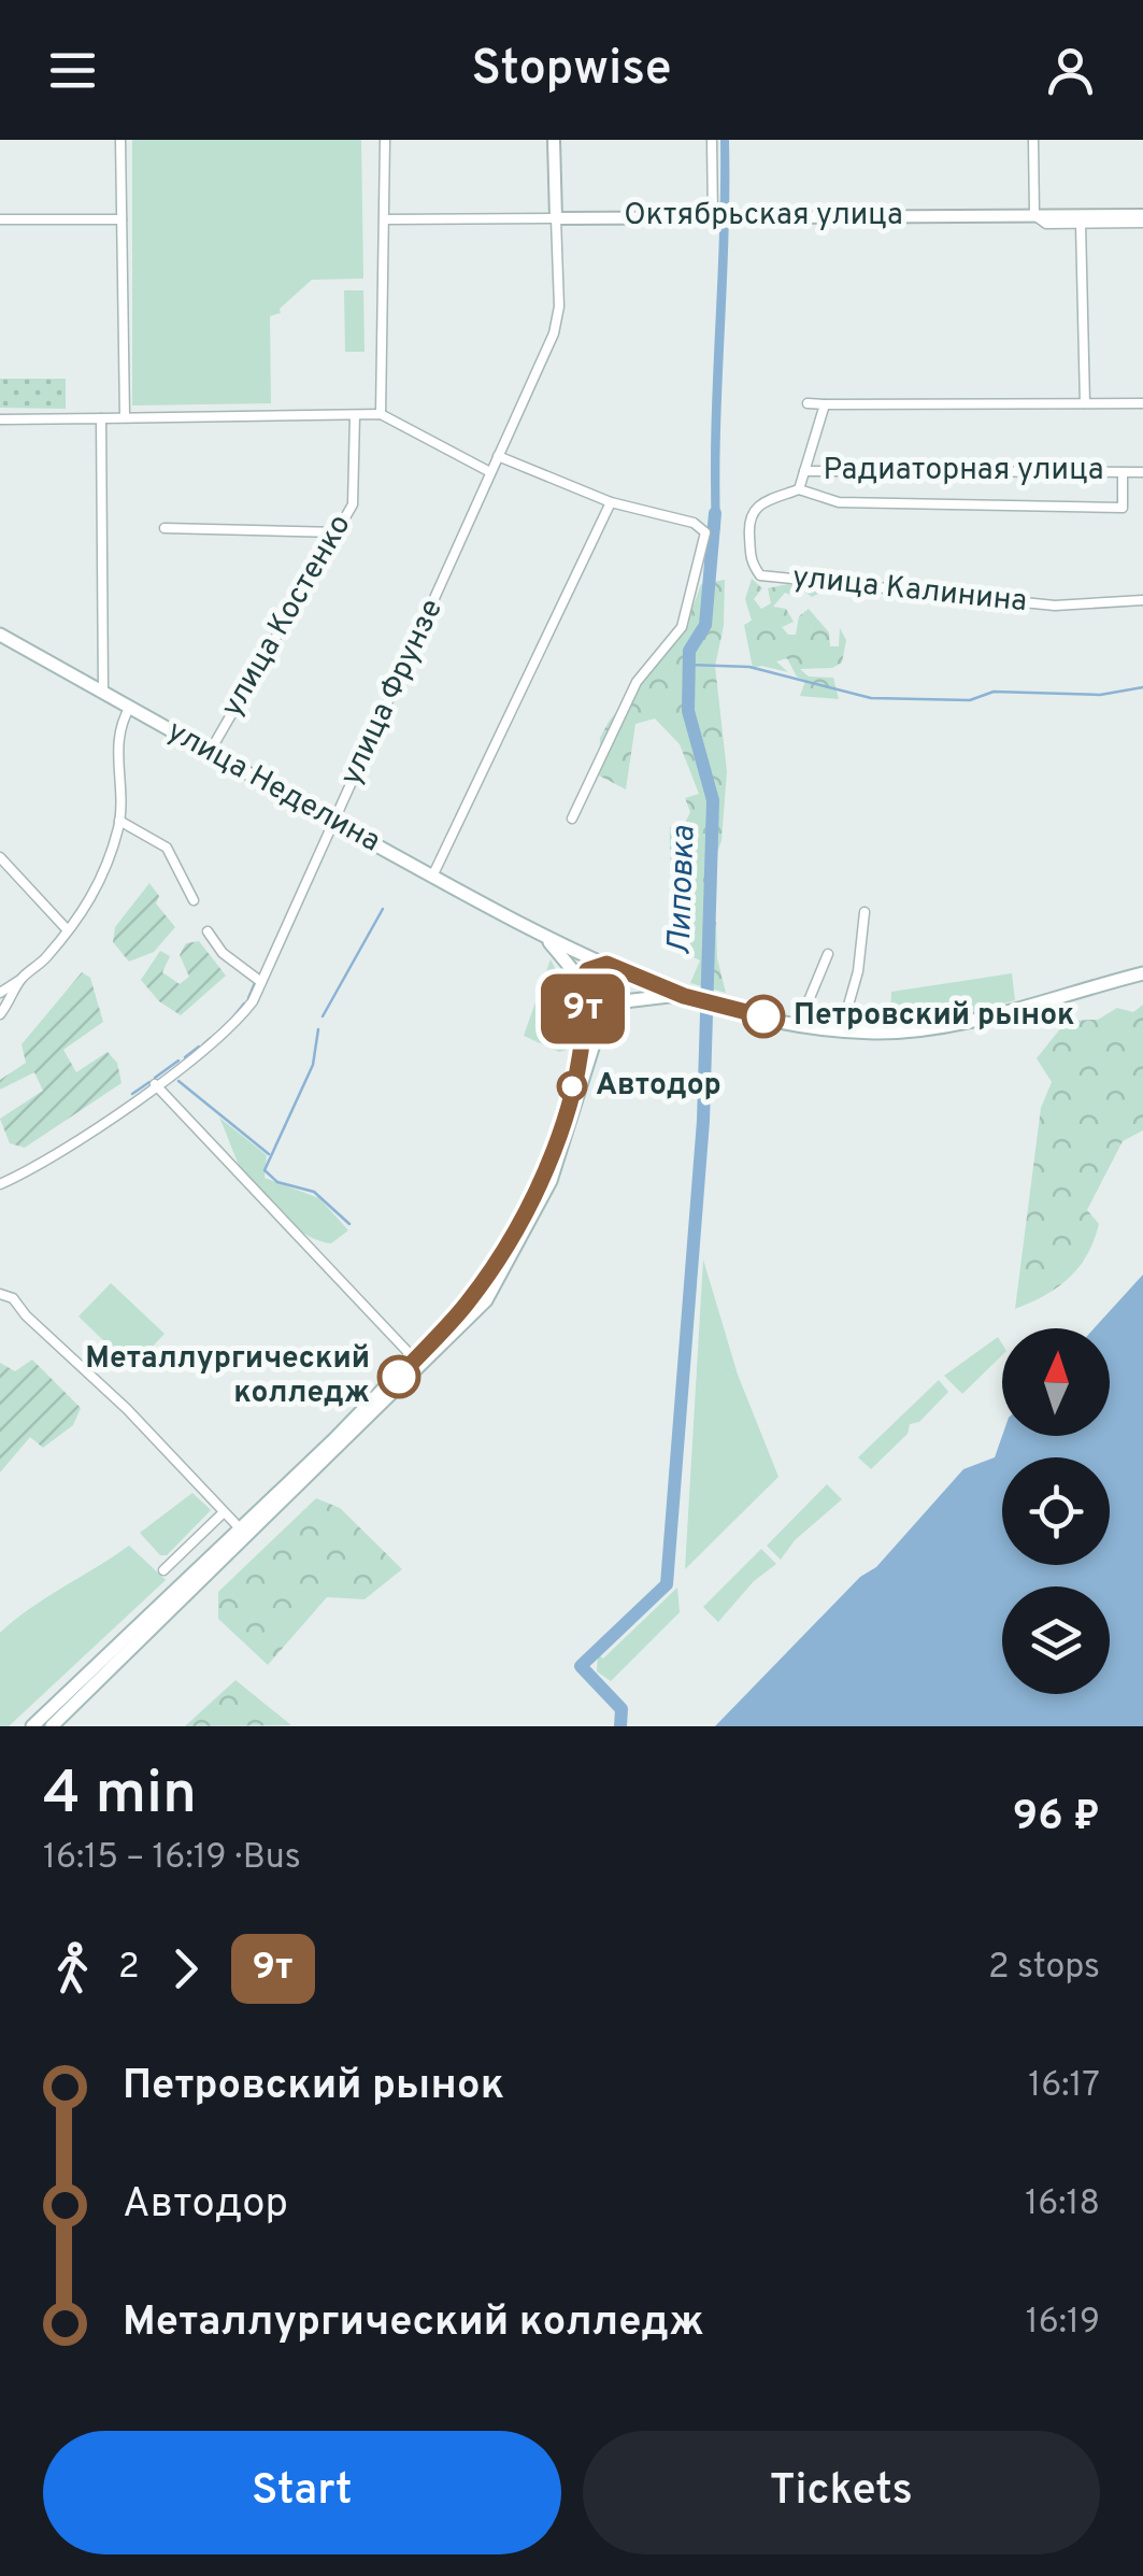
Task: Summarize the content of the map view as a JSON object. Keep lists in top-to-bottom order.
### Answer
{
  "streets": {
    "main road": ["улица Неделина"],
    "street": [
      "Октябрьская улица",
      "Радиаторная улица",
      "улица Калинина",
      "улица Костенко",
      "улица Фрунзе"
    ]
  },
  "crossings": [
    ["Октябрьская улица", "улица Фрунзе"],
    ["Радиаторная улица", "улица Калинина"],
    ["улица Костенко", "улица Неделина"],
    ["улица Фрунзе", "улица Неделина"]
  ],
  "water": ["Липовка"],
  "places": ["Петровский рынок", "Автодор", "Металлургический колледж"],
  "lines": ["bus line 9т"],
  "north": "top",
  "page": {
    "header": "Stopwise",
    "on_map": "9т",
    "heading": ["4 min", "16:15 – 16:19 · Bus", "96 ₽"],
    "legs": ["2", "9т", "2 stops"],
    "list": [
      {
        "name": "Петровский рынок",
        "value": "16:17"
      },
      {
        "name": "Автодор",
        "value": "16:18"
      },
      {
        "name": "Металлургический колледж",
        "value": "16:19"
      }
    ],
    "buttons": ["Start", "Tickets"]
  }
}
